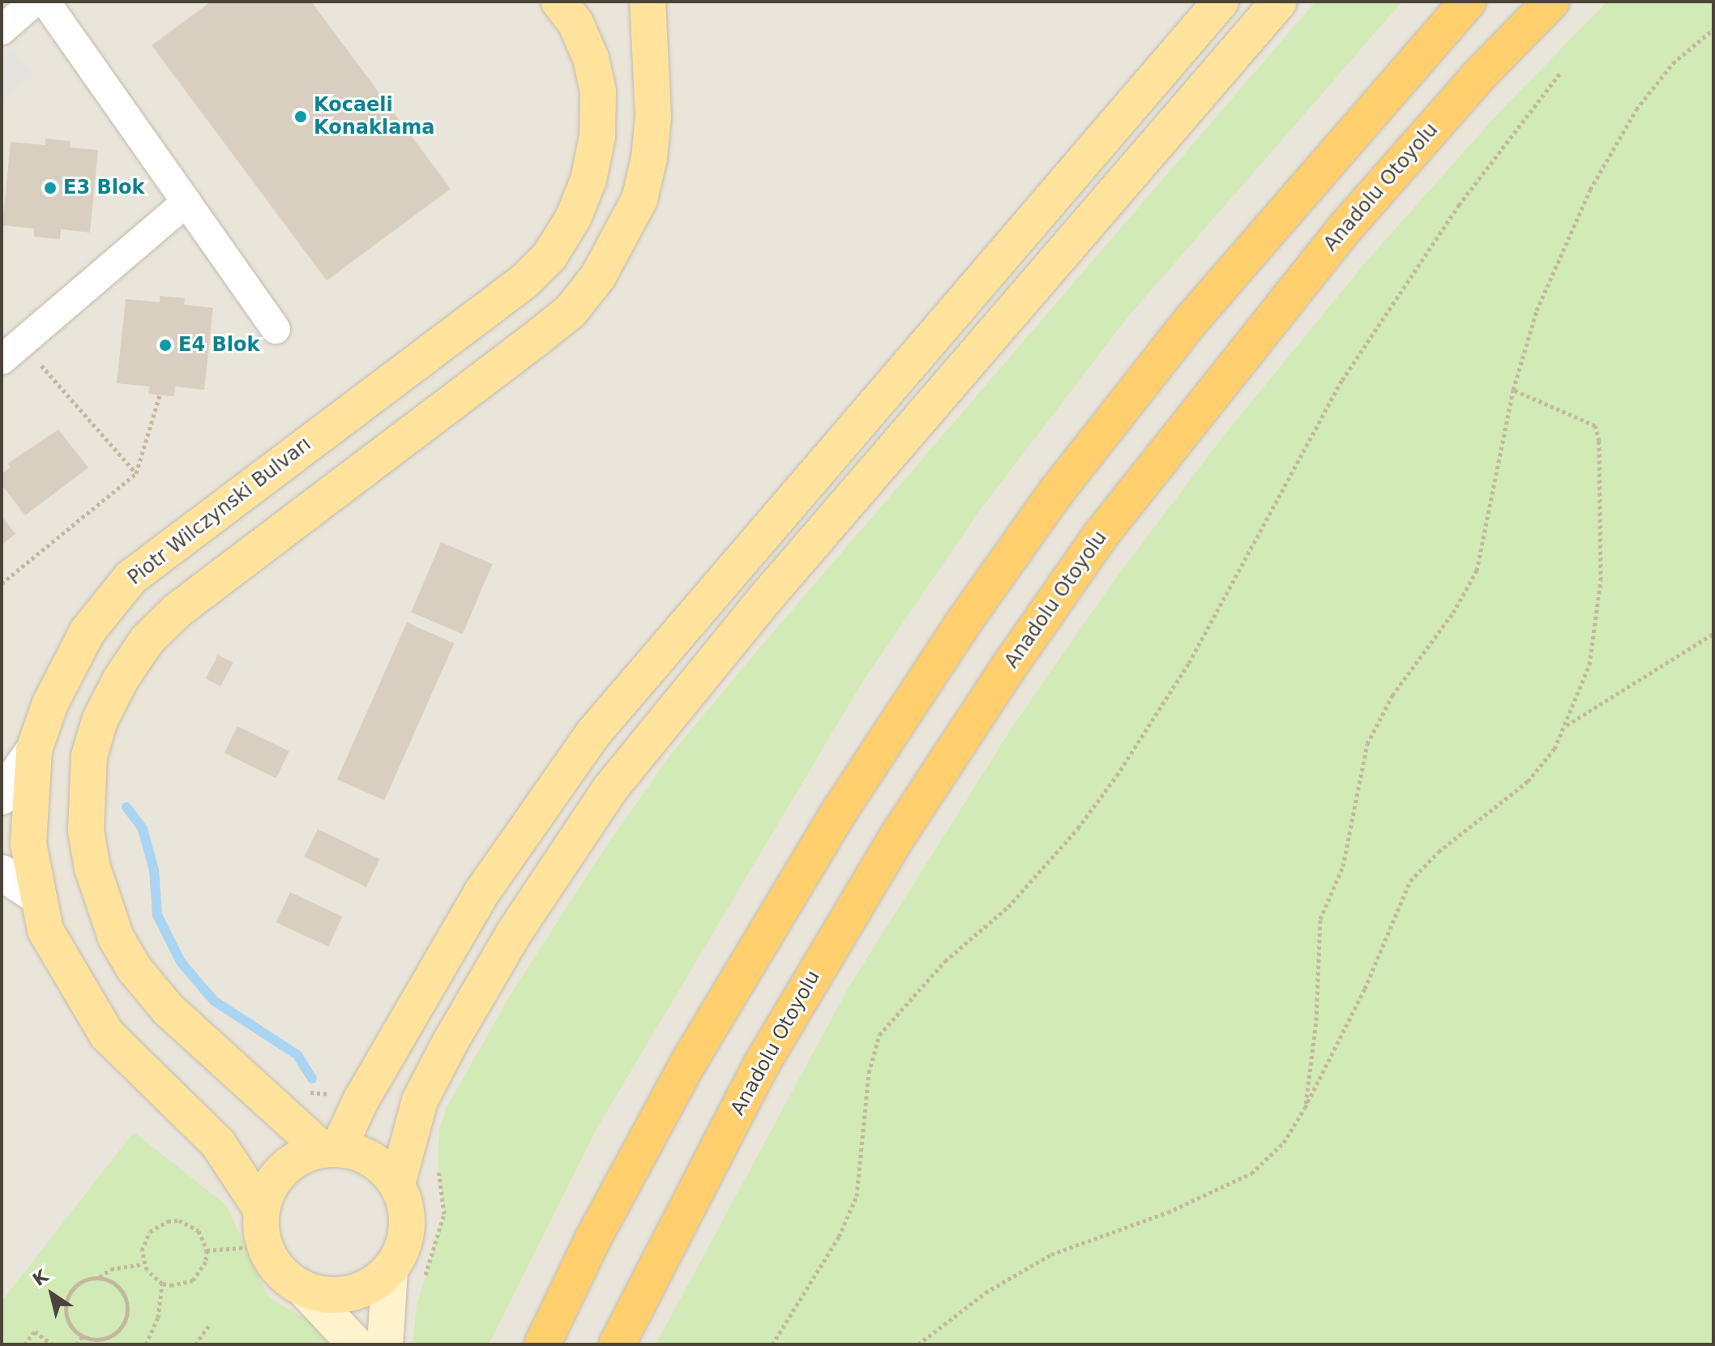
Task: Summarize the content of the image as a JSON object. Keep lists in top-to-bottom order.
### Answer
{
  "streets": {
    "highway": ["Anadolu Otoyolu"],
    "main road": ["Piotr Wilczynski Bulvarı"]
  },
  "places": ["Kocaeli Konaklama", "E3 Blok", "E4 Blok"],
  "north": "top left"
}
